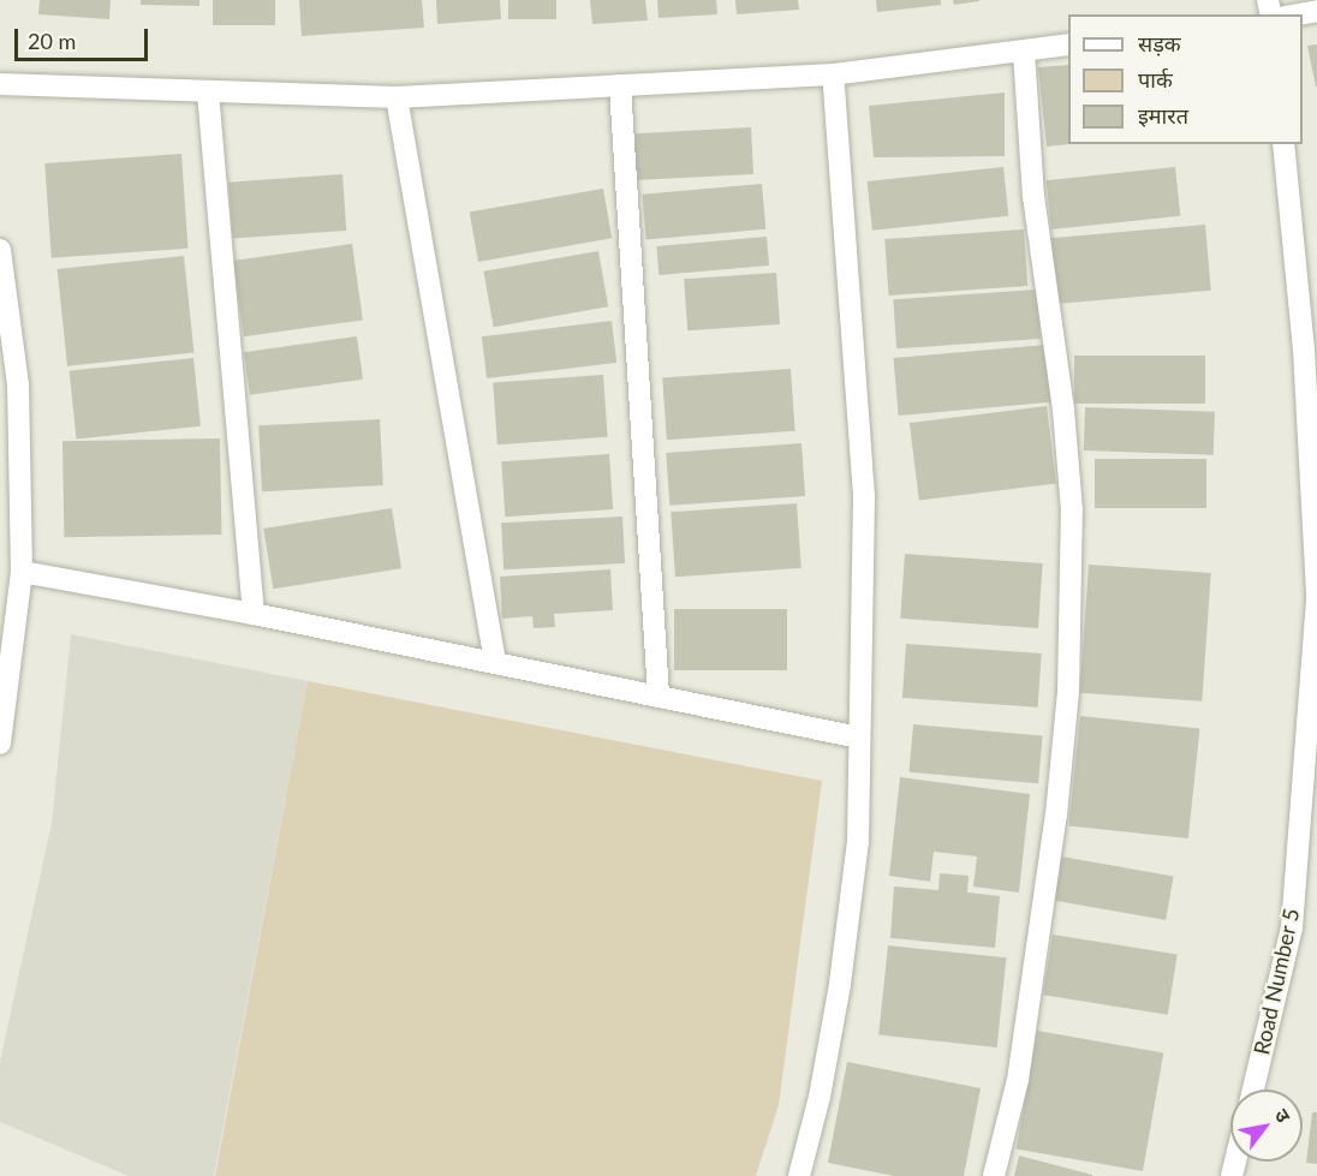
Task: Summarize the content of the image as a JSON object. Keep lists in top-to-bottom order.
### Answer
{
  "streets": {
    "street": ["Road Number 5"]
  },
  "legend": ["सड़क", "पार्क", "इमारत"],
  "scale_bar": "20 m",
  "north": "top right"
}
